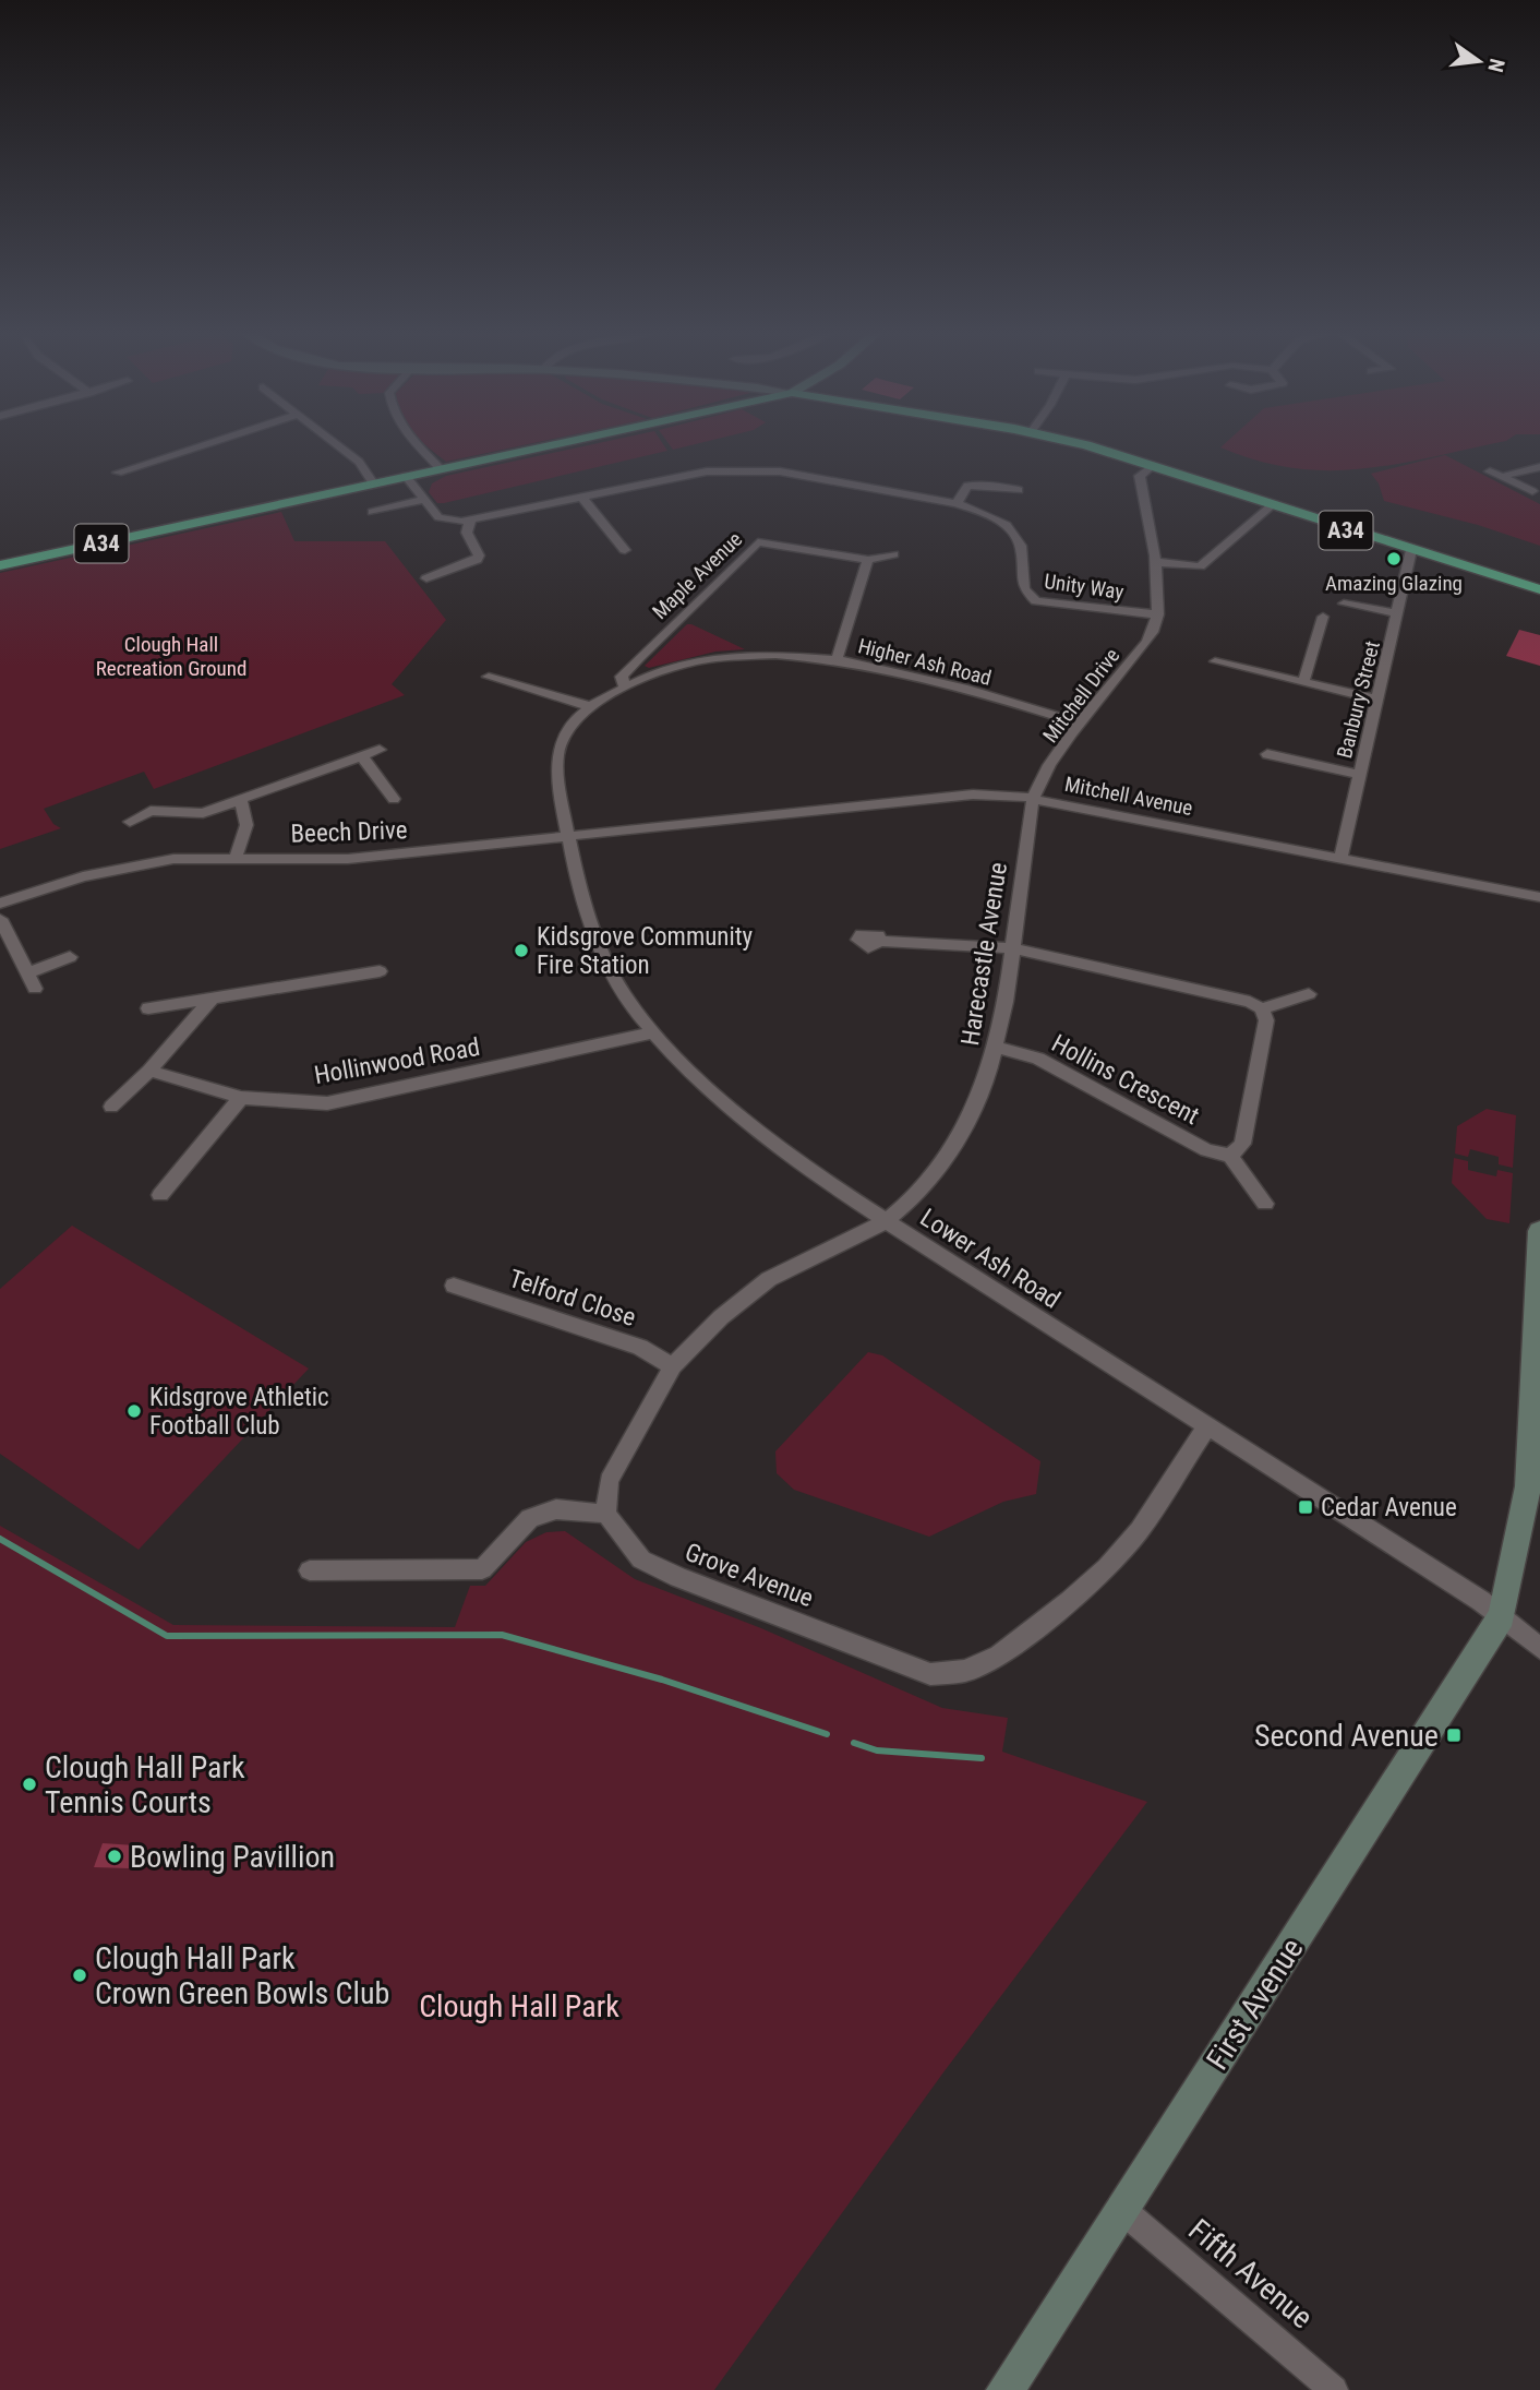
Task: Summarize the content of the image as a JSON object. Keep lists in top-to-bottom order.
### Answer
{
  "streets": {
    "highway": ["A34"],
    "main road": ["First Avenue"],
    "street": [
      "Maple Avenue",
      "Unity Way",
      "Higher Ash Road",
      "Mitchell Drive",
      "Banbury Street",
      "Mitchell Avenue",
      "Beech Drive",
      "Harecastle Avenue",
      "Hollinwood Road",
      "Hollins Crescent",
      "Lower Ash Road",
      "Telford Close",
      "Grove Avenue",
      "Fifth Avenue"
    ]
  },
  "crossings": [
    ["A34", "Unity Way"],
    ["A34", "Banbury Street"],
    ["Maple Avenue", "Higher Ash Road"],
    ["Unity Way", "Mitchell Drive"],
    ["Higher Ash Road", "Mitchell Drive"],
    ["Higher Ash Road", "Beech Drive"],
    ["Higher Ash Road", "Lower Ash Road"],
    ["Mitchell Drive", "Mitchell Avenue"],
    ["Mitchell Drive", "Harecastle Avenue"],
    ["Banbury Street", "Mitchell Avenue"],
    ["Mitchell Avenue", "Beech Drive"],
    ["Mitchell Avenue", "Harecastle Avenue"],
    ["Beech Drive", "Lower Ash Road"],
    ["Harecastle Avenue", "Hollins Crescent"],
    ["Harecastle Avenue", "Lower Ash Road"],
    ["Hollinwood Road", "Lower Ash Road"],
    ["Lower Ash Road", "Grove Avenue"],
    ["Lower Ash Road", "First Avenue"],
    ["First Avenue", "Fifth Avenue"]
  ],
  "parks": ["Clough Hall Recreation Ground", "Clough Hall Park"],
  "places": {
    "other": [
      "Amazing Glazing",
      "Kidsgrove Community Fire Station",
      "Kidsgrove Athletic Football Club",
      "Clough Hall Park Tennis Courts",
      "Bowling Pavillion",
      "Clough Hall Park Crown Green Bowls Club"
    ],
    "transit": ["Cedar Avenue", "Second Avenue"]
  },
  "north": "right"
}
